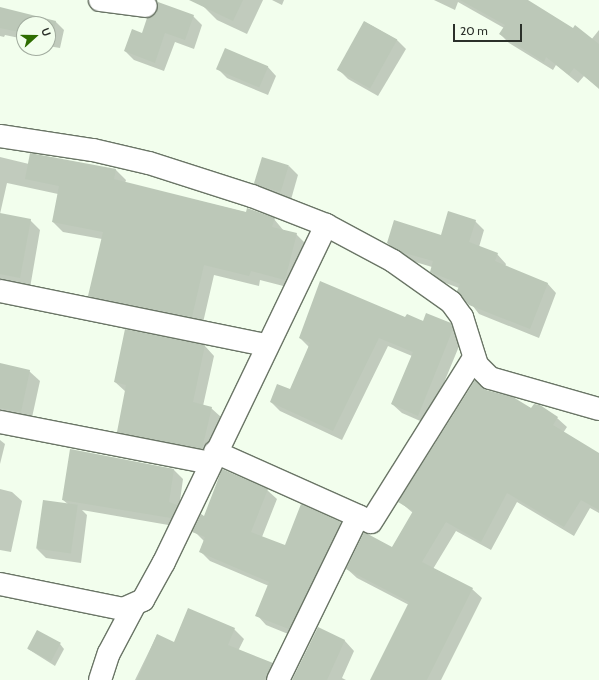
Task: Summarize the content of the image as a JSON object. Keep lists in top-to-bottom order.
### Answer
{
  "scale_bar": "20 m",
  "north": "right"
}
